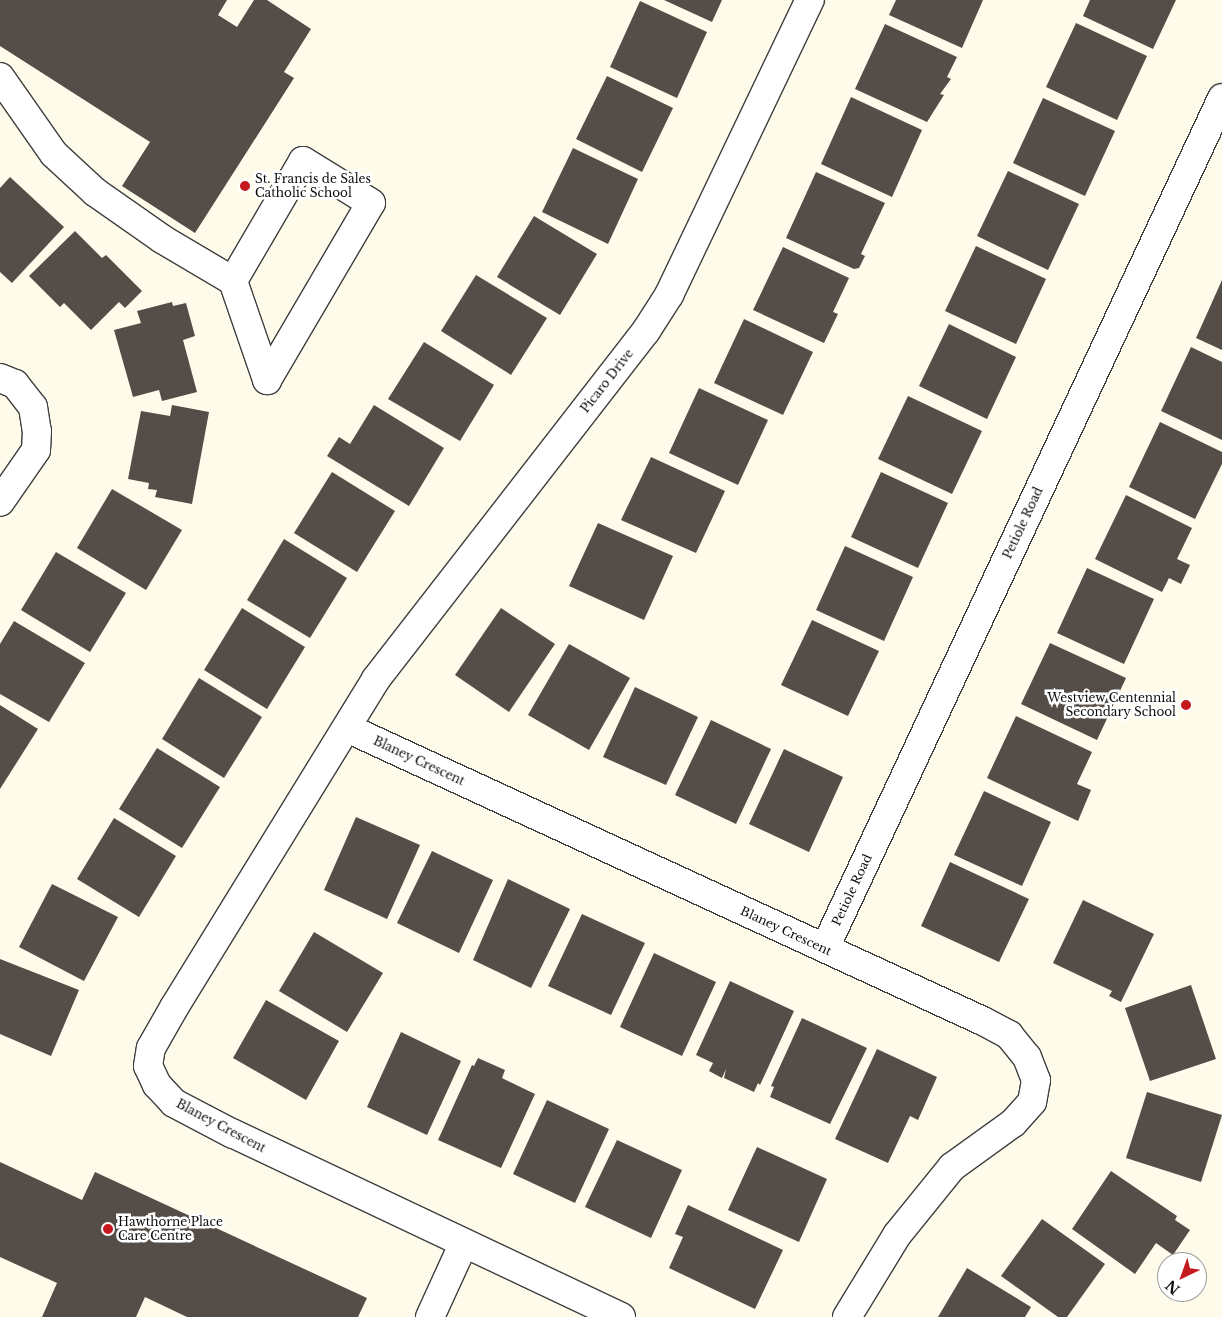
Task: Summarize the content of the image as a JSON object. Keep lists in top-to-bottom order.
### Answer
{
  "streets": {
    "street": ["Picaro Drive", "Petiole Road", "Blaney Crescent"]
  },
  "crossings": [
    ["Picaro Drive", "Blaney Crescent"],
    ["Petiole Road", "Blaney Crescent"]
  ],
  "places": ["St. Francis de Sales Catholic School", "Westview Centennial Secondary School", "Hawthorne Place Care Centre"],
  "north": "bottom left"
}
